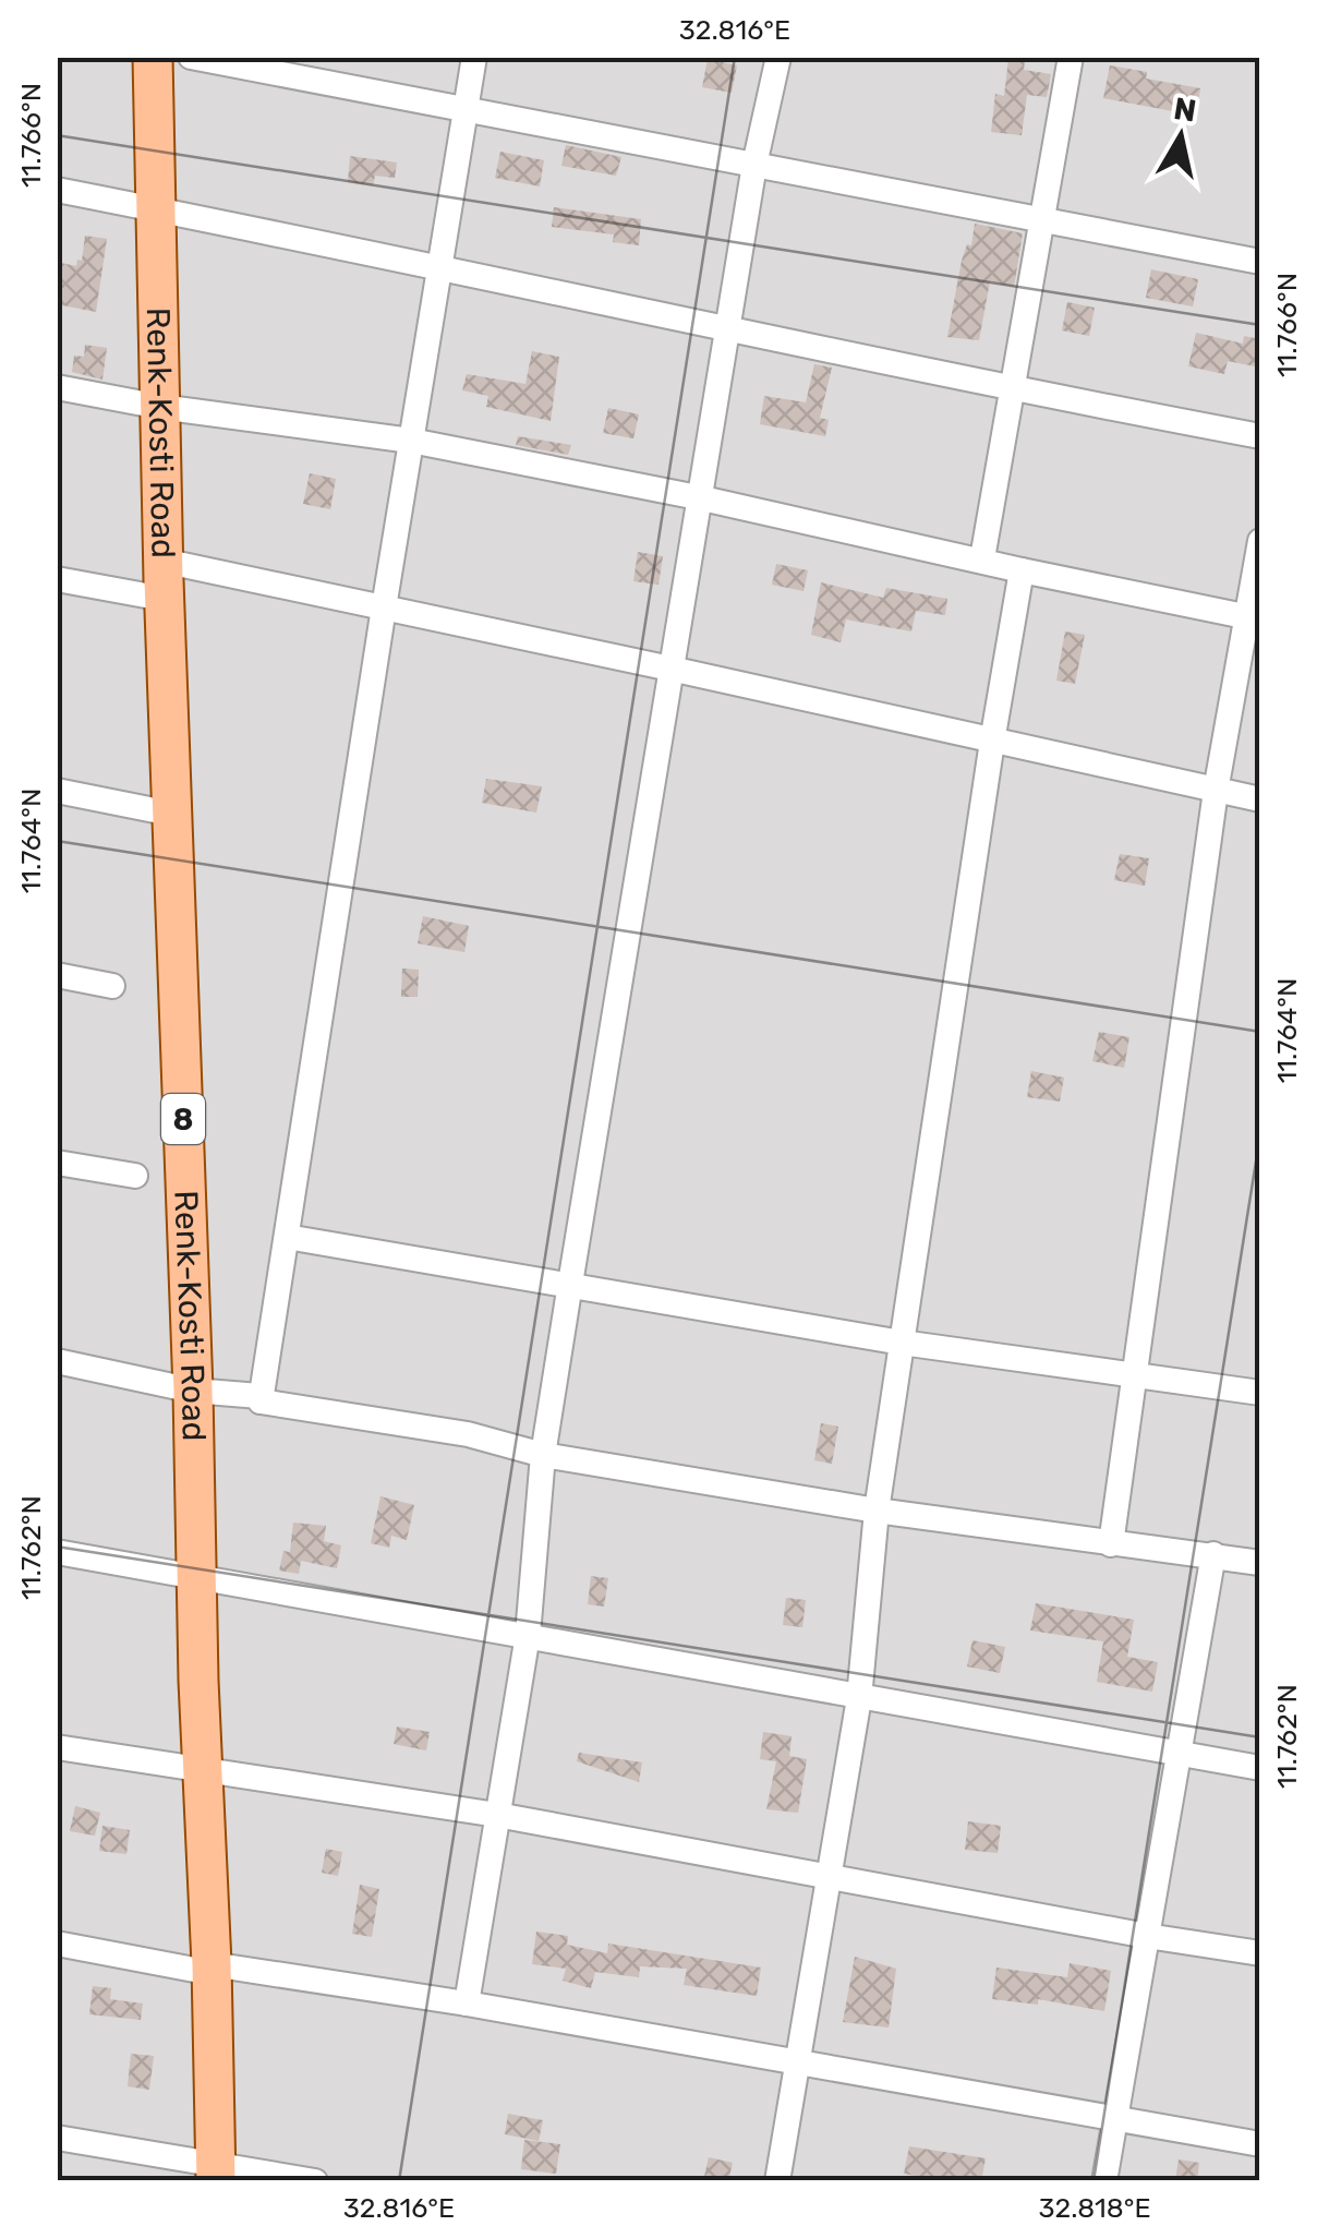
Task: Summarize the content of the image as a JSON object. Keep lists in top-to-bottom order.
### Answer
{
  "streets": {
    "main road": ["Renk-Kosti Road", "8"]
  },
  "north": "top",
  "coordinates": [
    "32.816°E",
    "11.766°N",
    "11.764°N",
    "11.762°N",
    "32.818°E"
  ]
}
